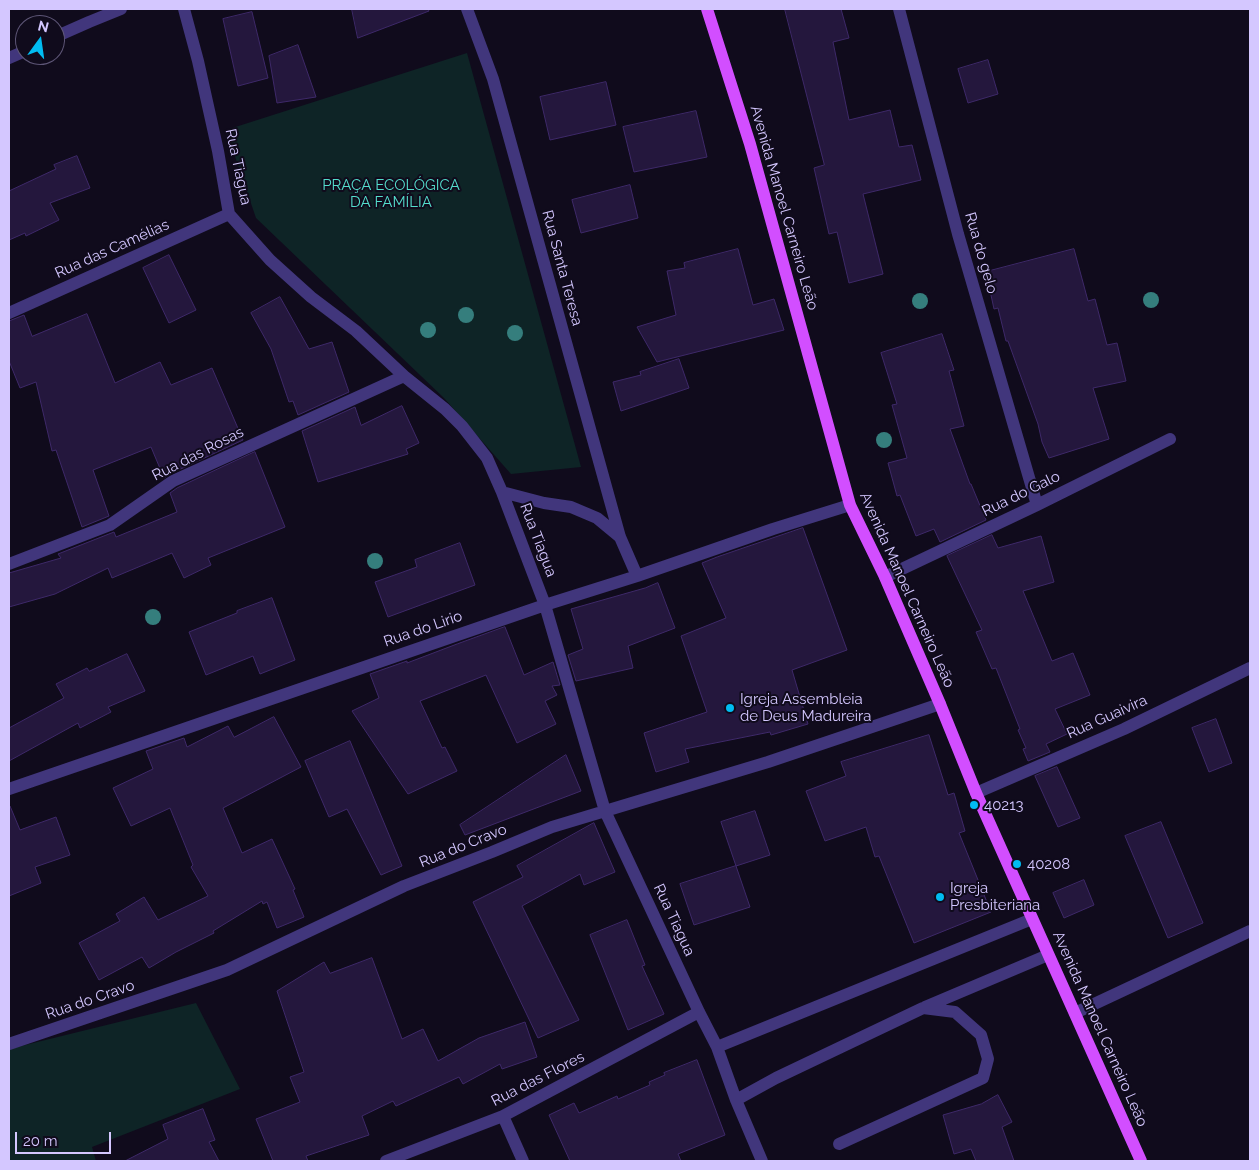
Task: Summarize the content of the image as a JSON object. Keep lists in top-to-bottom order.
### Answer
{
  "streets": {
    "main road": ["Avenida Manoel Carneiro Leão"],
    "street": [
      "Rua Tiagua",
      "Rua das Camélias",
      "Rua do gelo",
      "Rua Santa Teresa",
      "Rua das Rosas",
      "Rua do Galo",
      "Rua do Lirio",
      "Rua Guaivira",
      "Rua do Cravo",
      "Rua das Flores"
    ]
  },
  "crossings": [
    ["Rua Tiagua", "Rua das Camélias"],
    ["Rua Tiagua", "Rua das Rosas"],
    ["Rua Tiagua", "Rua do Lirio"],
    ["Rua Tiagua", "Rua do Cravo"],
    ["Rua Tiagua", "Rua das Flores"],
    ["Avenida Manoel Carneiro Leão", "Rua do Galo"],
    ["Avenida Manoel Carneiro Leão", "Rua do Lirio"],
    ["Avenida Manoel Carneiro Leão", "Rua Guaivira"],
    ["Avenida Manoel Carneiro Leão", "Rua do Cravo"],
    ["Rua do gelo", "Rua do Galo"]
  ],
  "parks": ["PRAÇA ECOLÓGICA DA FAMÍLIA"],
  "places": [
    "Igreja Assembleia de Deus Madureira",
    "40213",
    "40208",
    "Igreja Presbiteriana"
  ],
  "scale_bar": "20 m",
  "north": "top"
}
